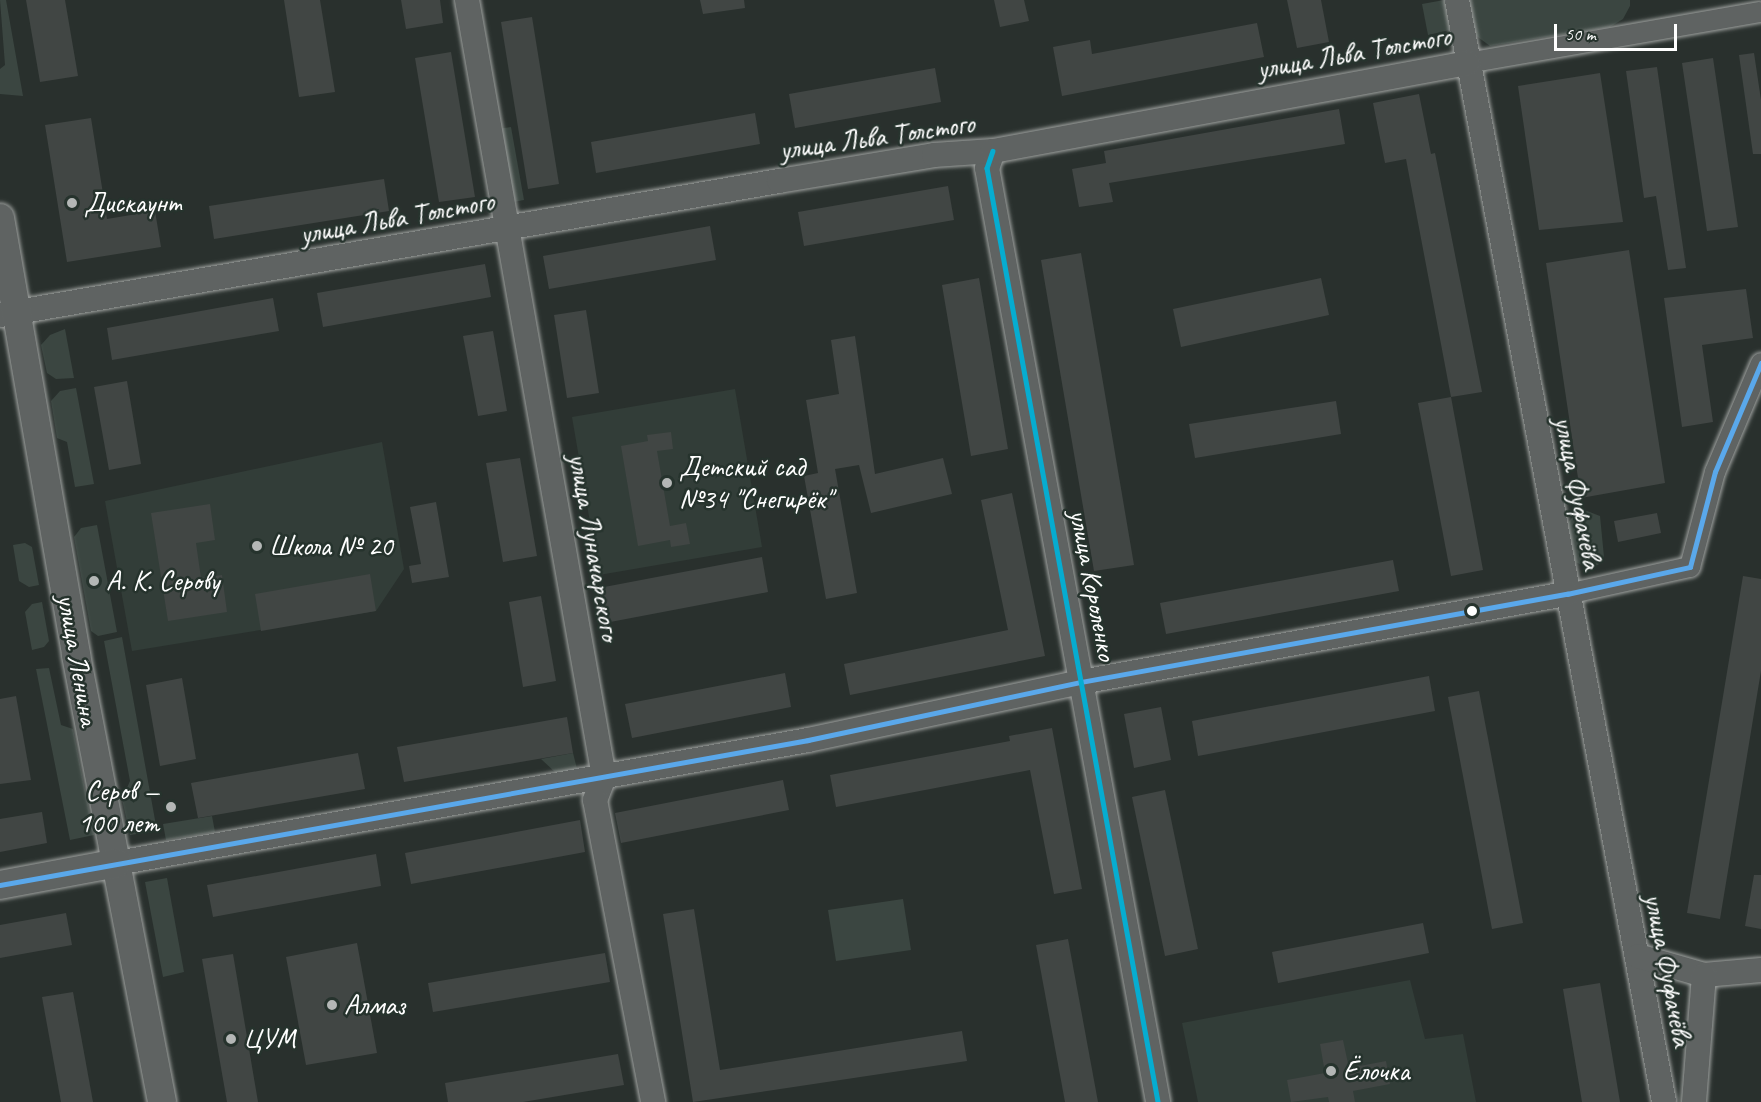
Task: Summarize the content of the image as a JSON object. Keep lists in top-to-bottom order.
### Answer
{
  "streets": {
    "main road": ["улица Ленина"],
    "street": [
      "улица Льва Толстого",
      "улица Фуфачёва",
      "улица Луначарского",
      "улица Короленко"
    ]
  },
  "crossings": [
    ["улица Льва Толстого", "улица Фуфачёва"],
    ["улица Льва Толстого", "улица Луначарского"],
    ["улица Льва Толстого", "улица Короленко"],
    ["улица Льва Толстого", "улица Ленина"]
  ],
  "places": [
    "Дискаунт",
    "Детский сад №34 \"Снегирёк\"",
    "Школа № 20",
    "А. К. Серову",
    "Серов — 100 лет",
    "Алмаз",
    "ЦУМ",
    "Ёлочка"
  ],
  "scale_bar": "50 m"
}
